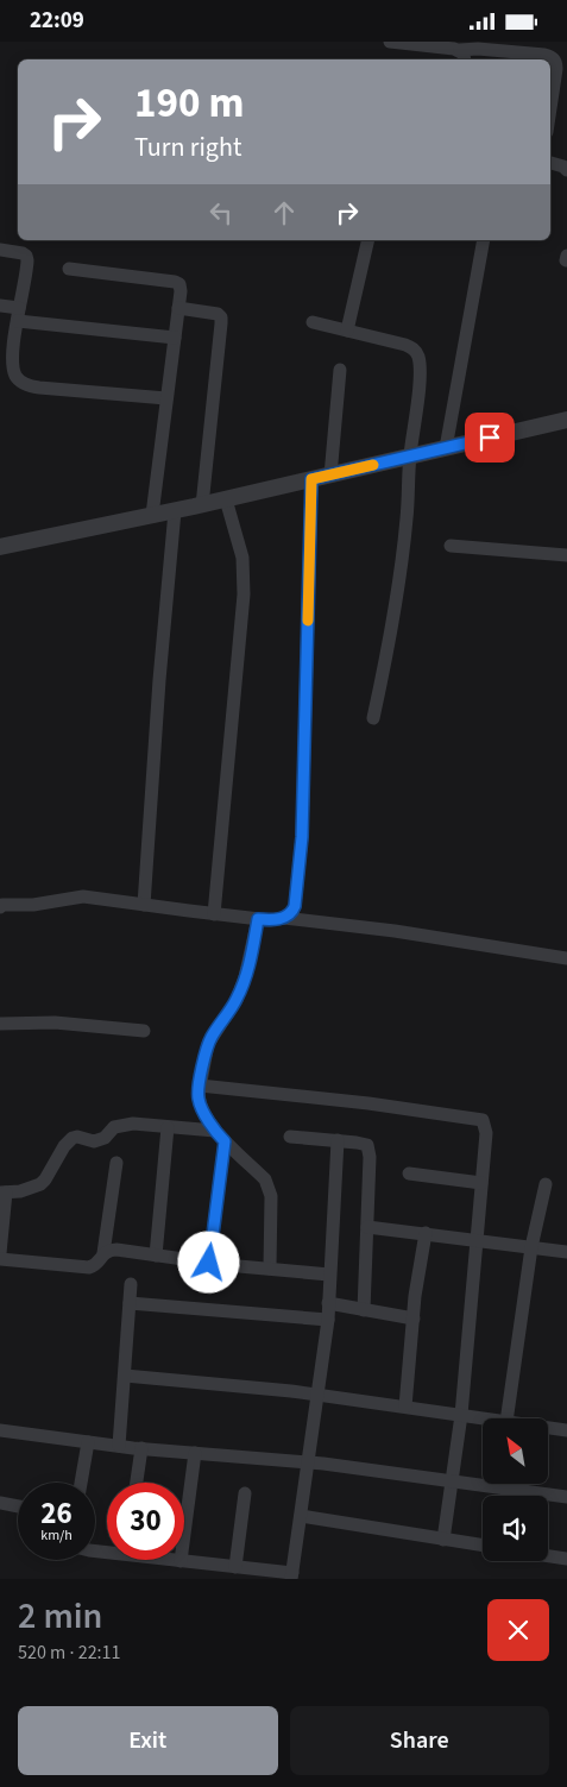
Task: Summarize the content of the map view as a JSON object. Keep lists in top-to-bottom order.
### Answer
{
  "north": "top left",
  "page": {
    "status": "22:09",
    "turn": ["190 m", "Turn right"],
    "speed": "26 km/h",
    "limit": "30",
    "heading": ["2 min", "520 m · 22:11"],
    "buttons": ["Exit", "Share"]
  }
}
